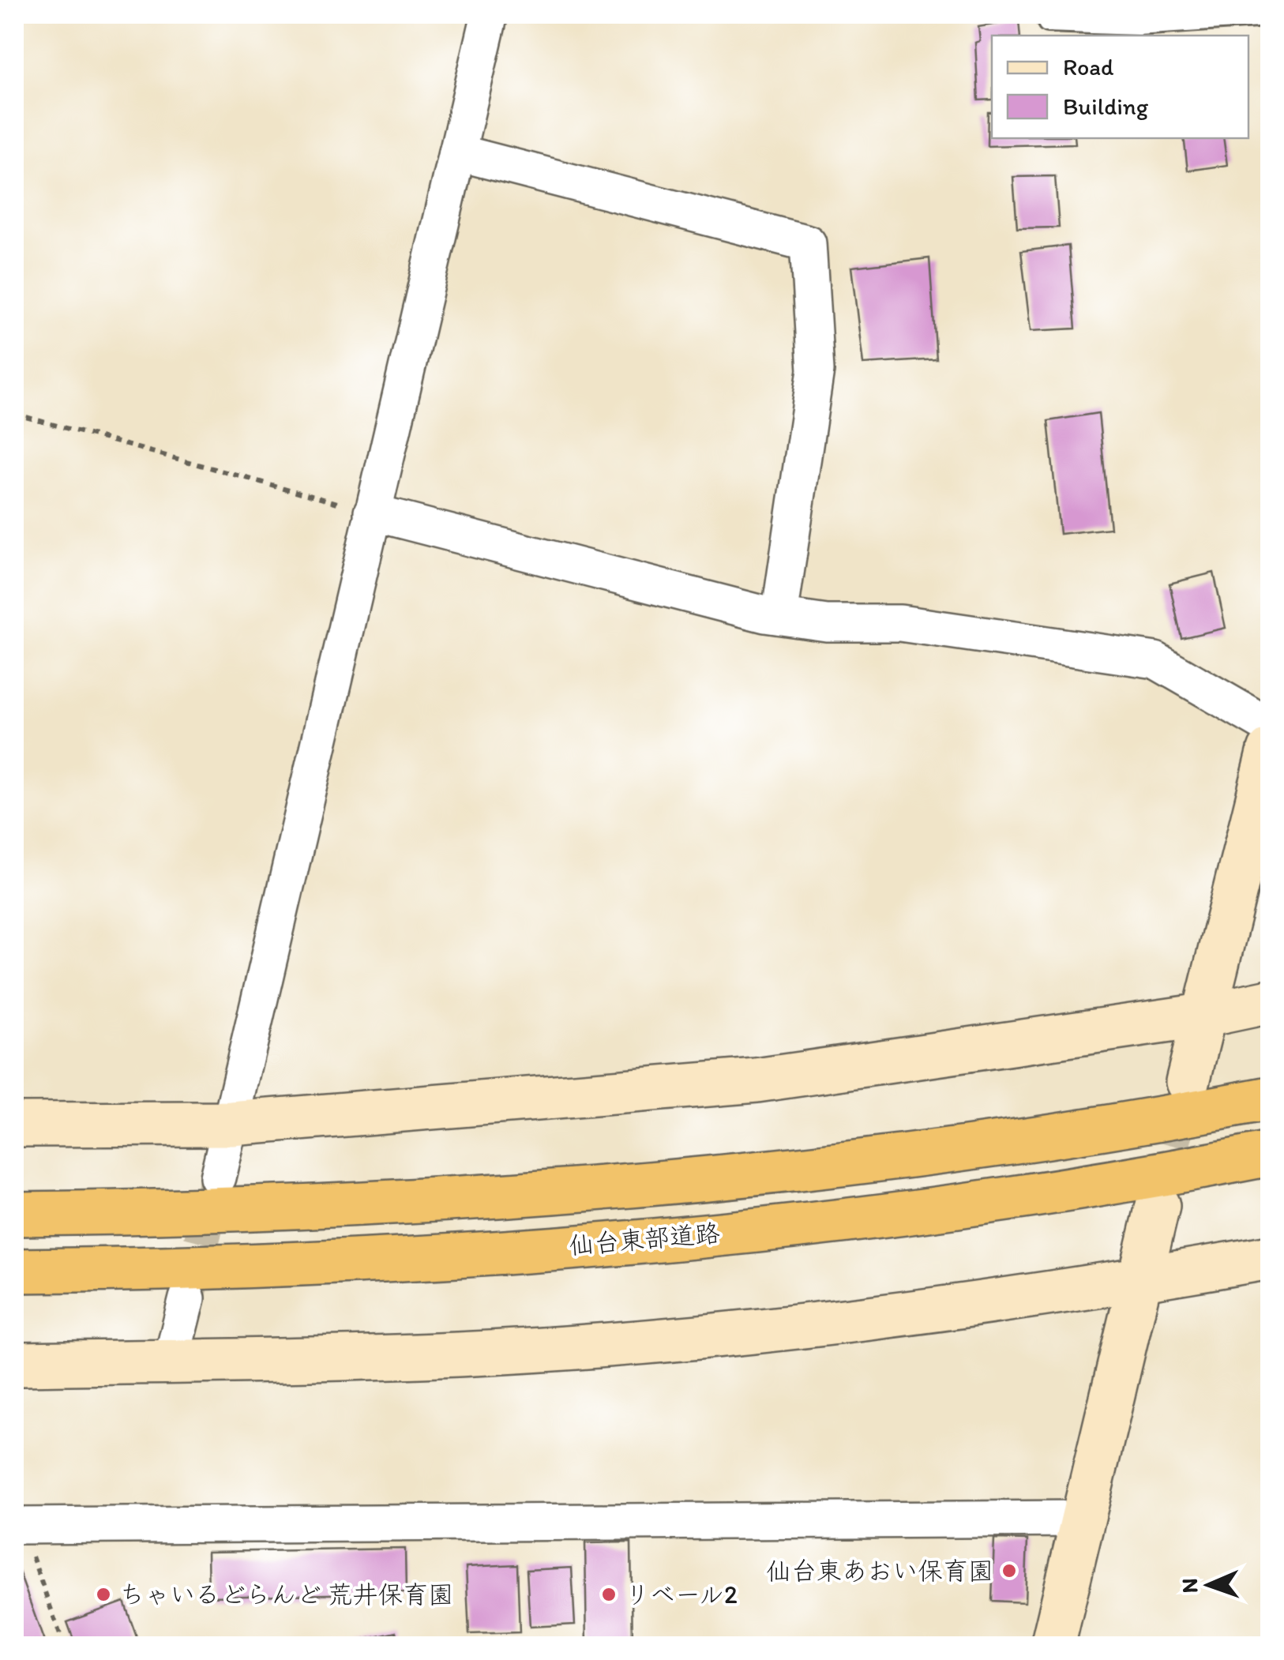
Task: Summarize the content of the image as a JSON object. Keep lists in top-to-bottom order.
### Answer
{
  "streets": {
    "highway": ["仙台東部道路"]
  },
  "places": ["仙台東あおい保育園", "ちゃいるどらんど 荒井保育園", "リベール2"],
  "legend": ["Road", "Building"],
  "north": "left"
}
